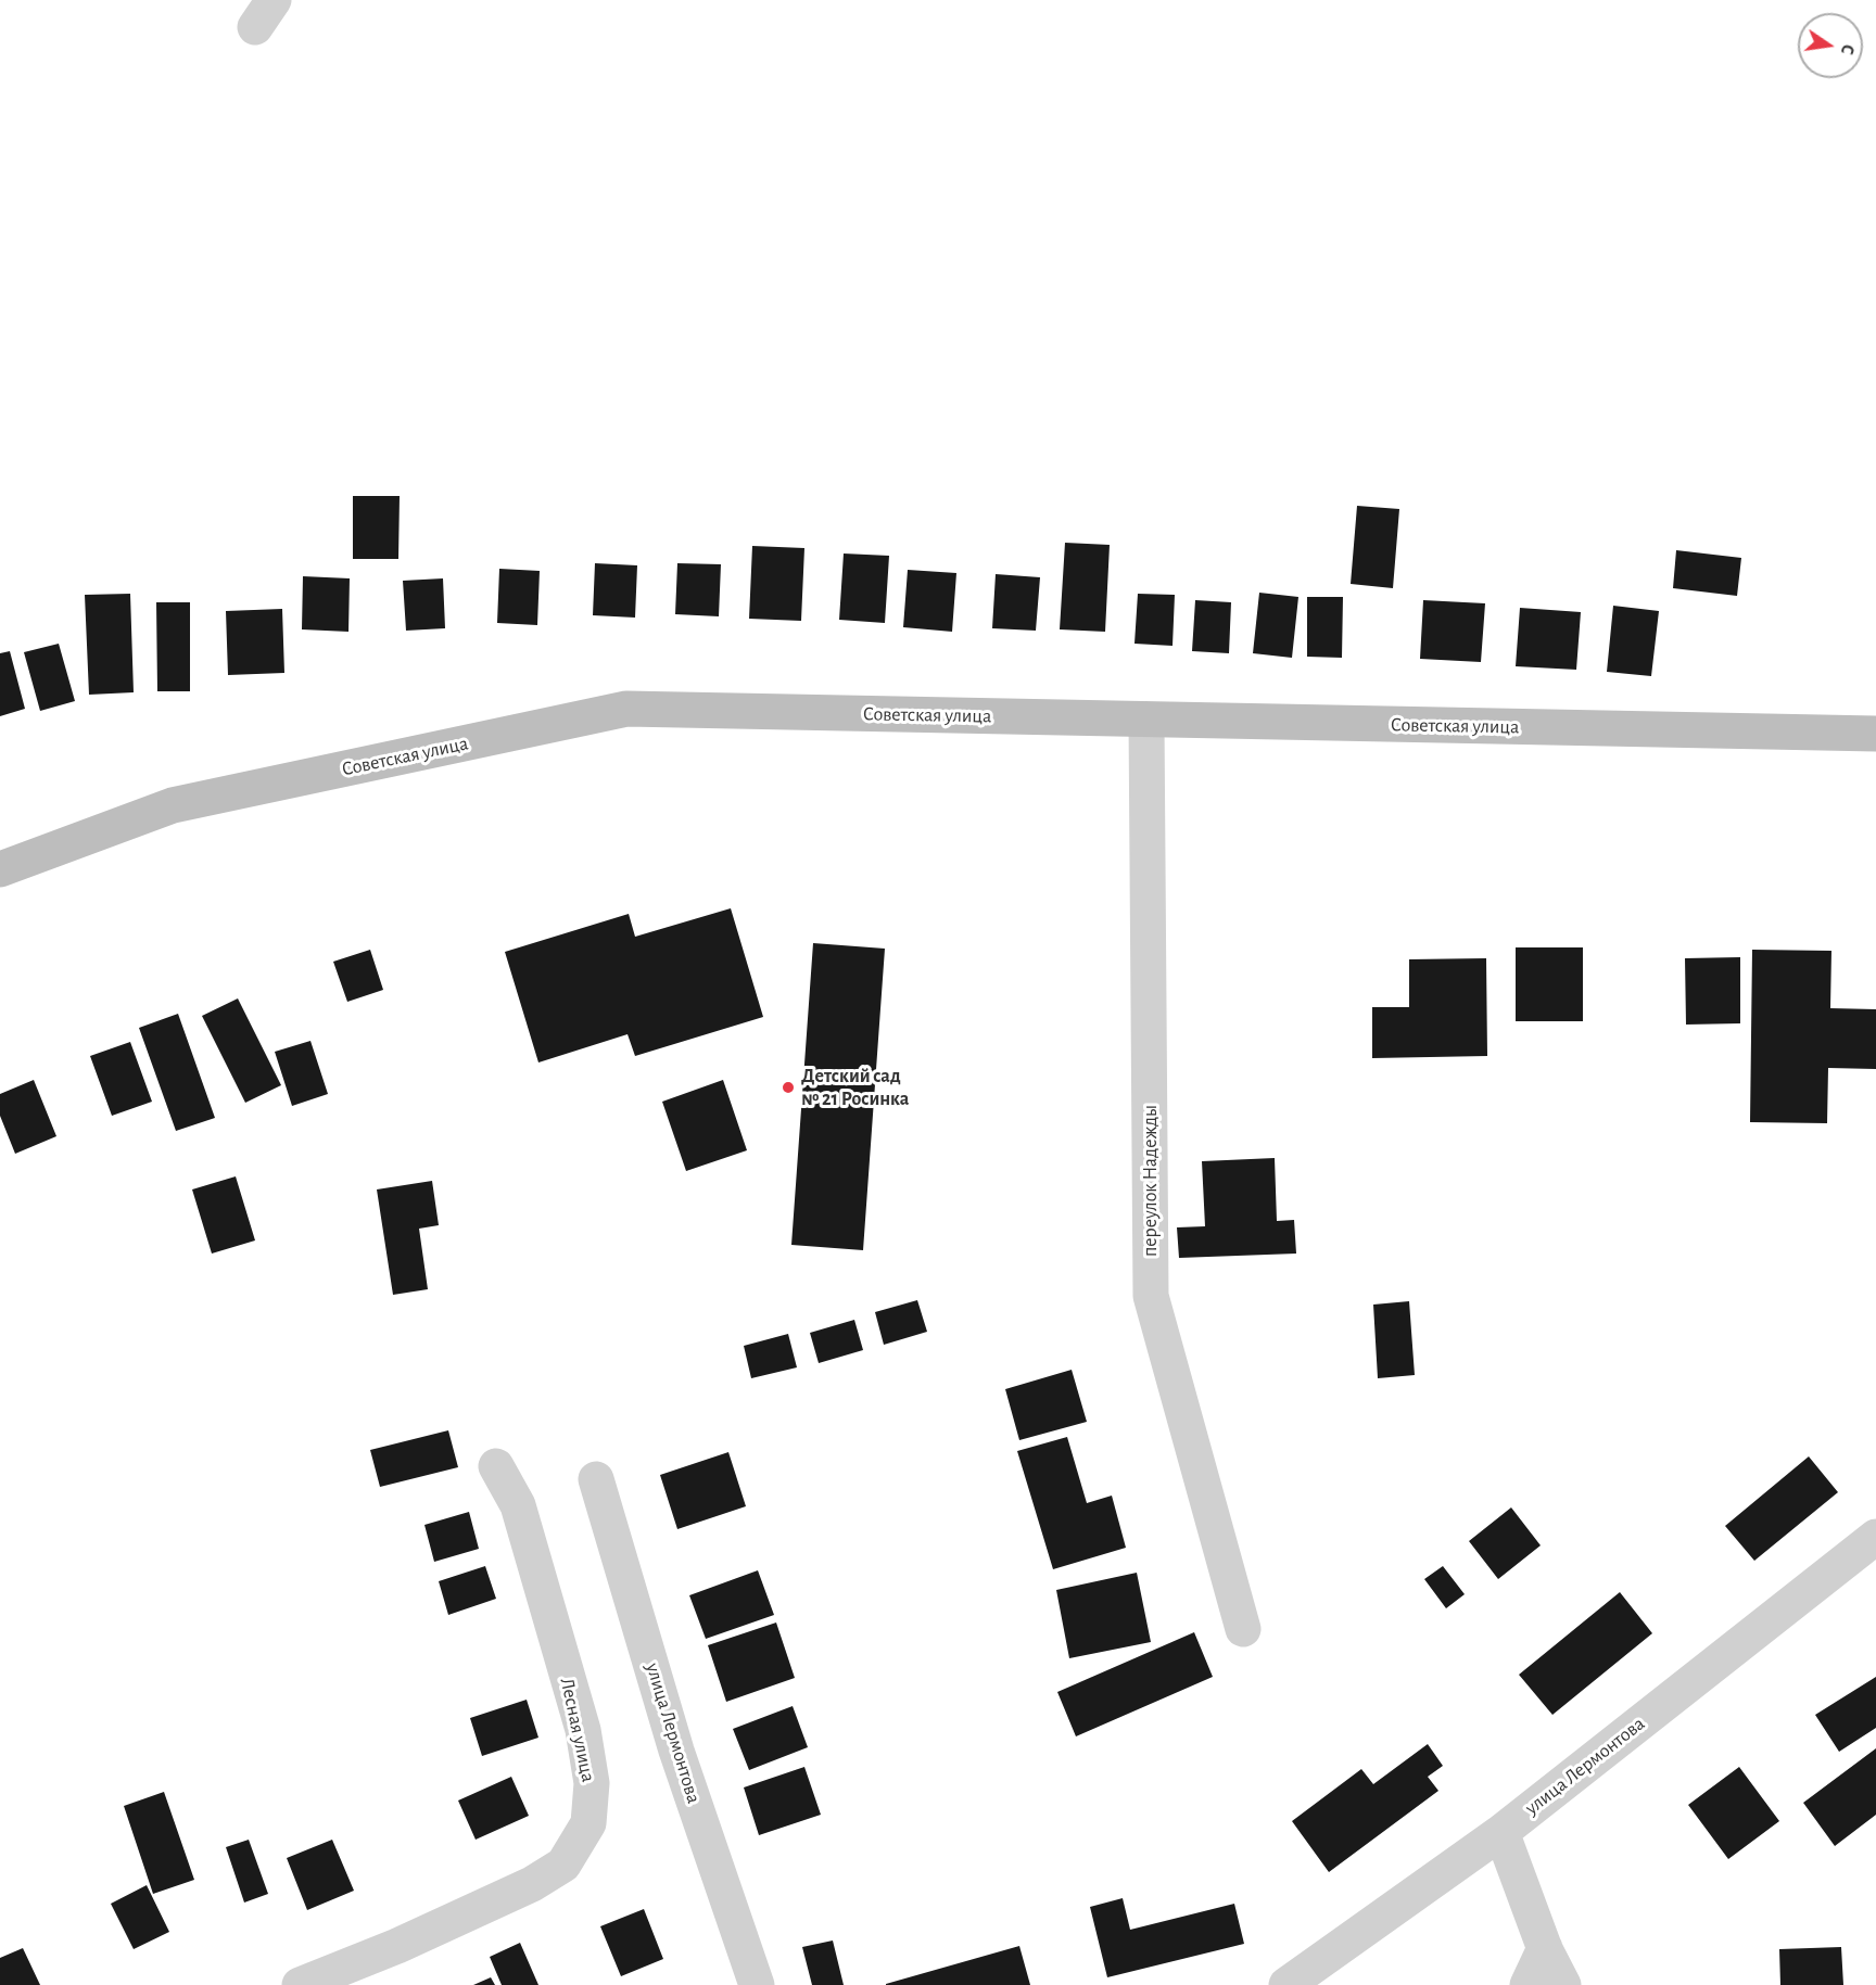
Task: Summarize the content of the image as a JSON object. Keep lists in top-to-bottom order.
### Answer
{
  "streets": {
    "main road": ["Советская улица"],
    "street": ["переулок Надежды", "Лесная улица", "улица Лермонтова"]
  },
  "crossings": [
    ["Советская улица", "переулок Надежды"]
  ],
  "places": ["Детский сад № 21 Росинка"],
  "north": "right"
}
